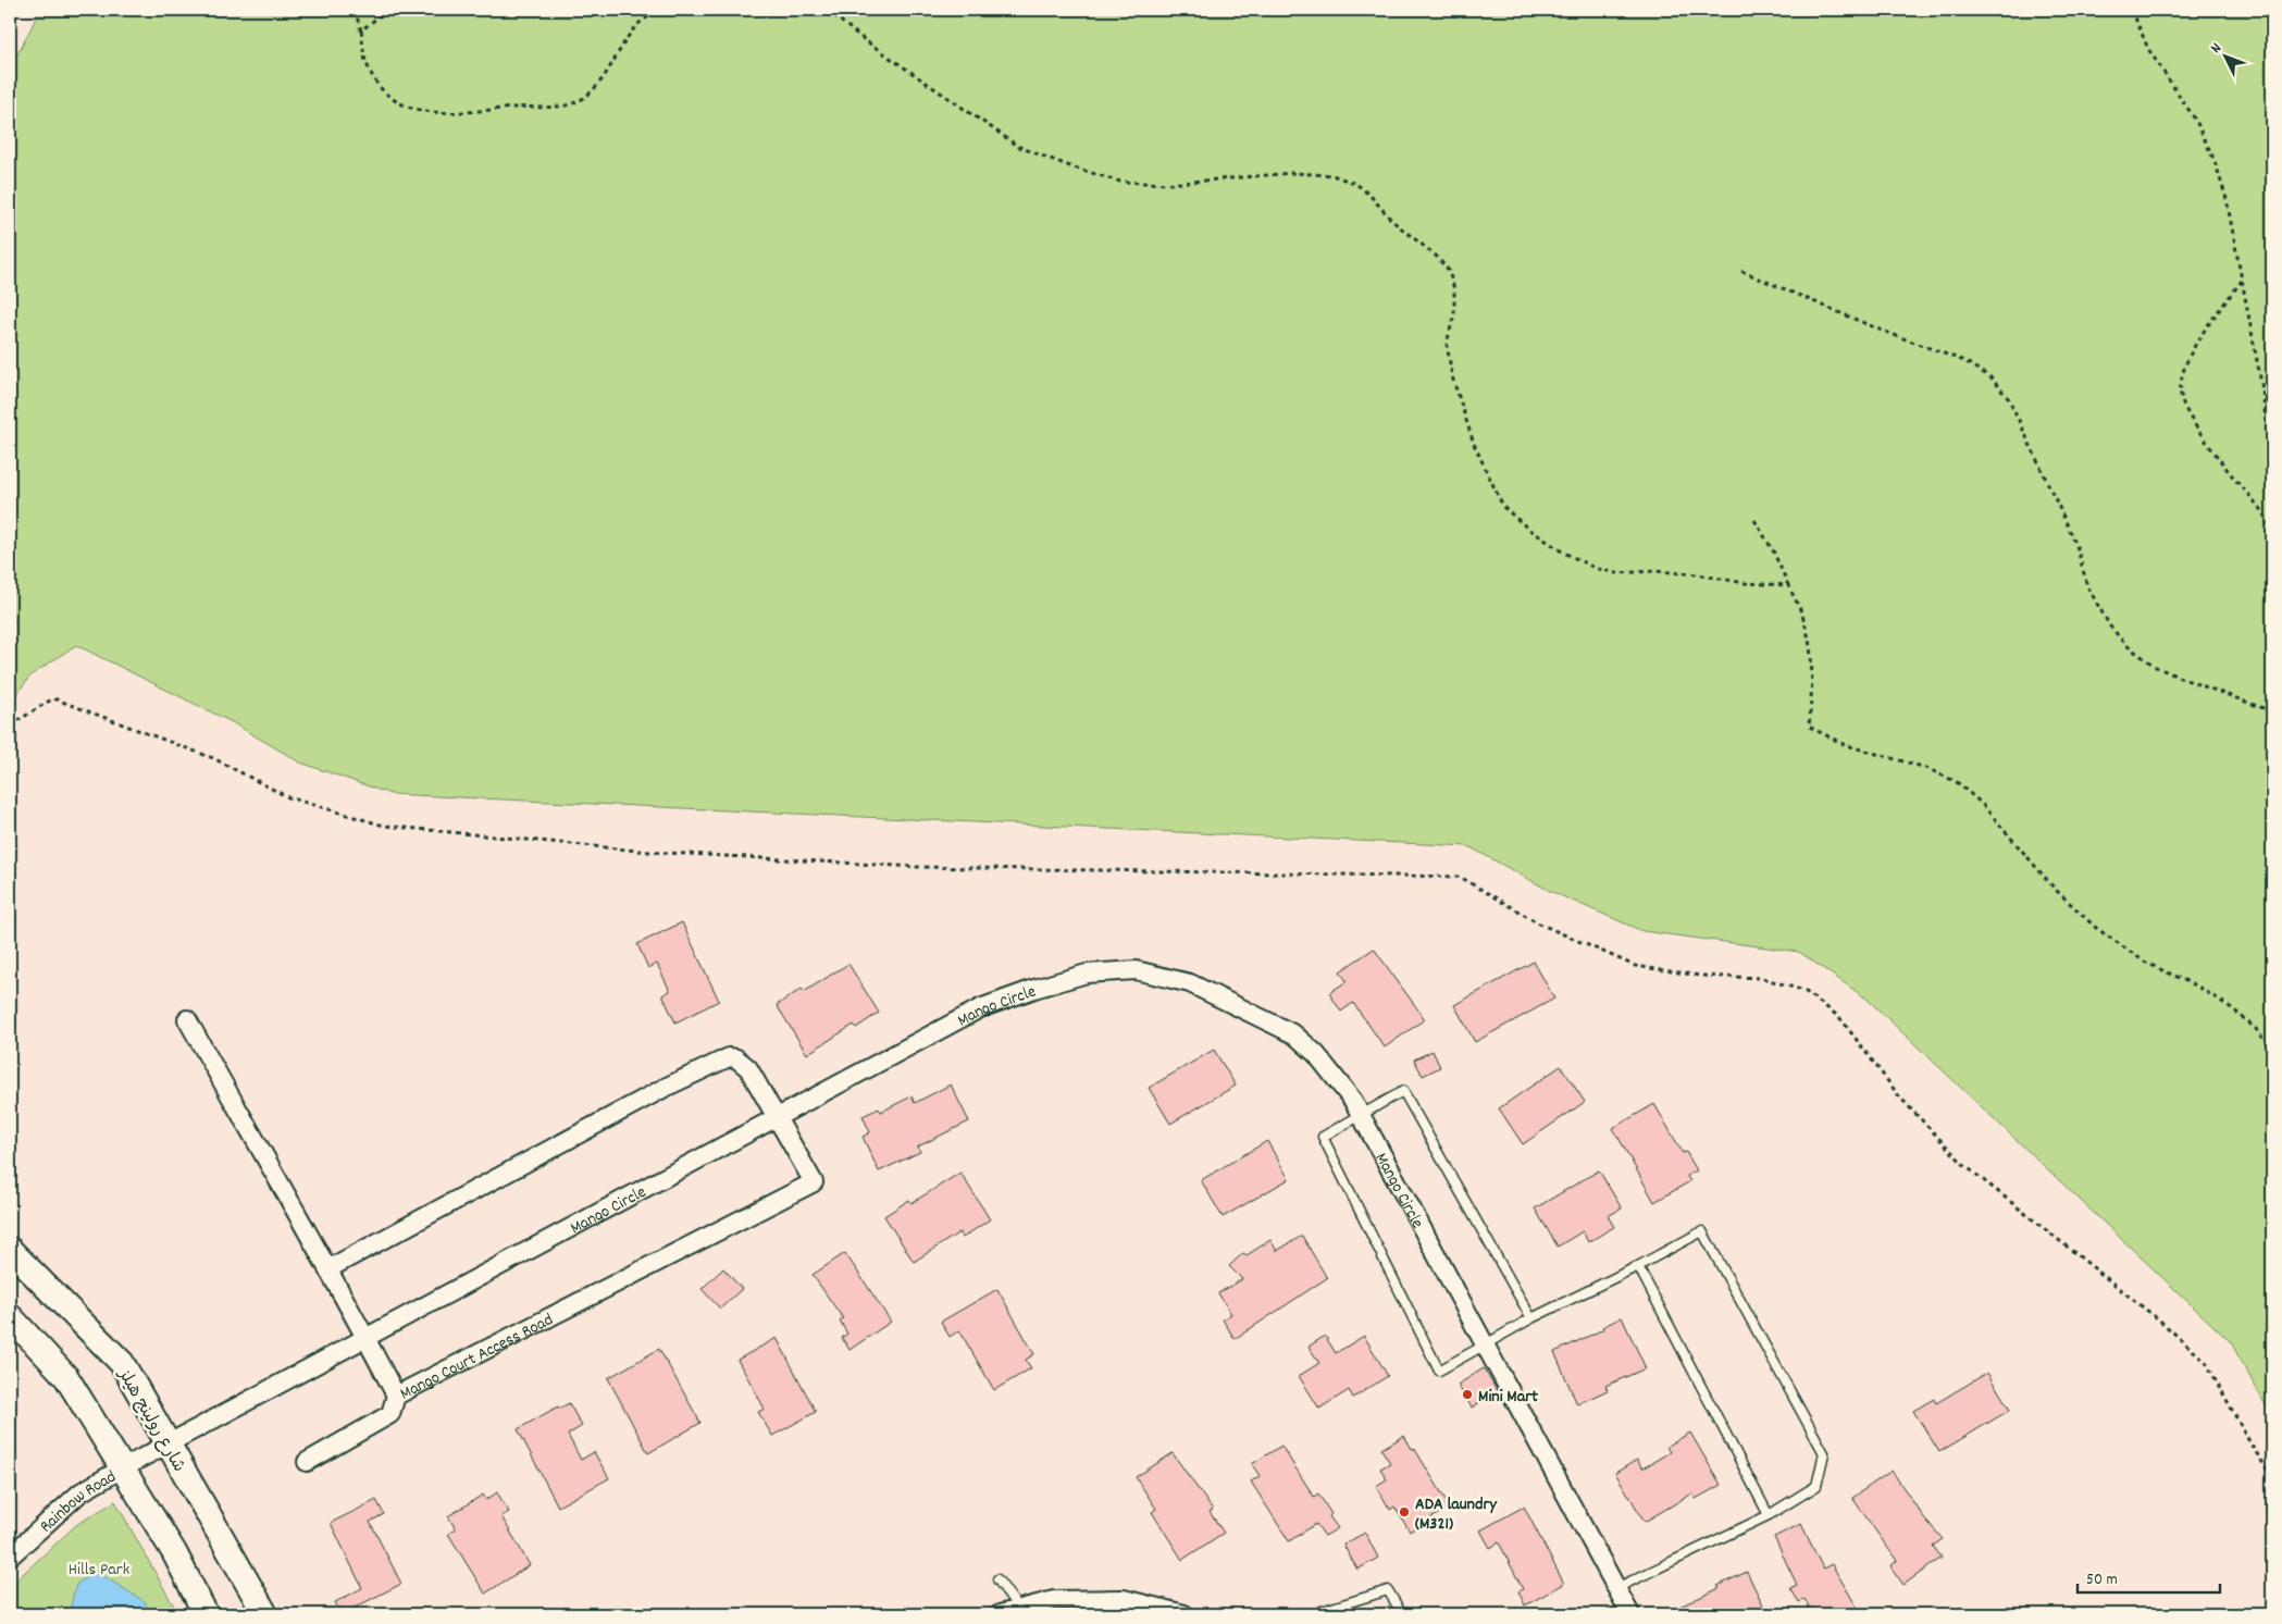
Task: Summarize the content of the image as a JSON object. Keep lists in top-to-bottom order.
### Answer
{
  "streets": {
    "main road": ["شارع رولينج هيلز"],
    "street": ["Mango Circle", "Mango Court Access Road", "Rainbow Road"]
  },
  "crossings": [
    ["Mango Circle", "Mango Court Access Road"],
    ["Mango Circle", "شارع رولينج هيلز"],
    ["Mango Circle", "Rainbow Road"]
  ],
  "parks": ["Hills Park"],
  "places": ["Mini Mart", "ADA laundry (M321)"],
  "scale_bar": "50 m",
  "north": "top left"
}
